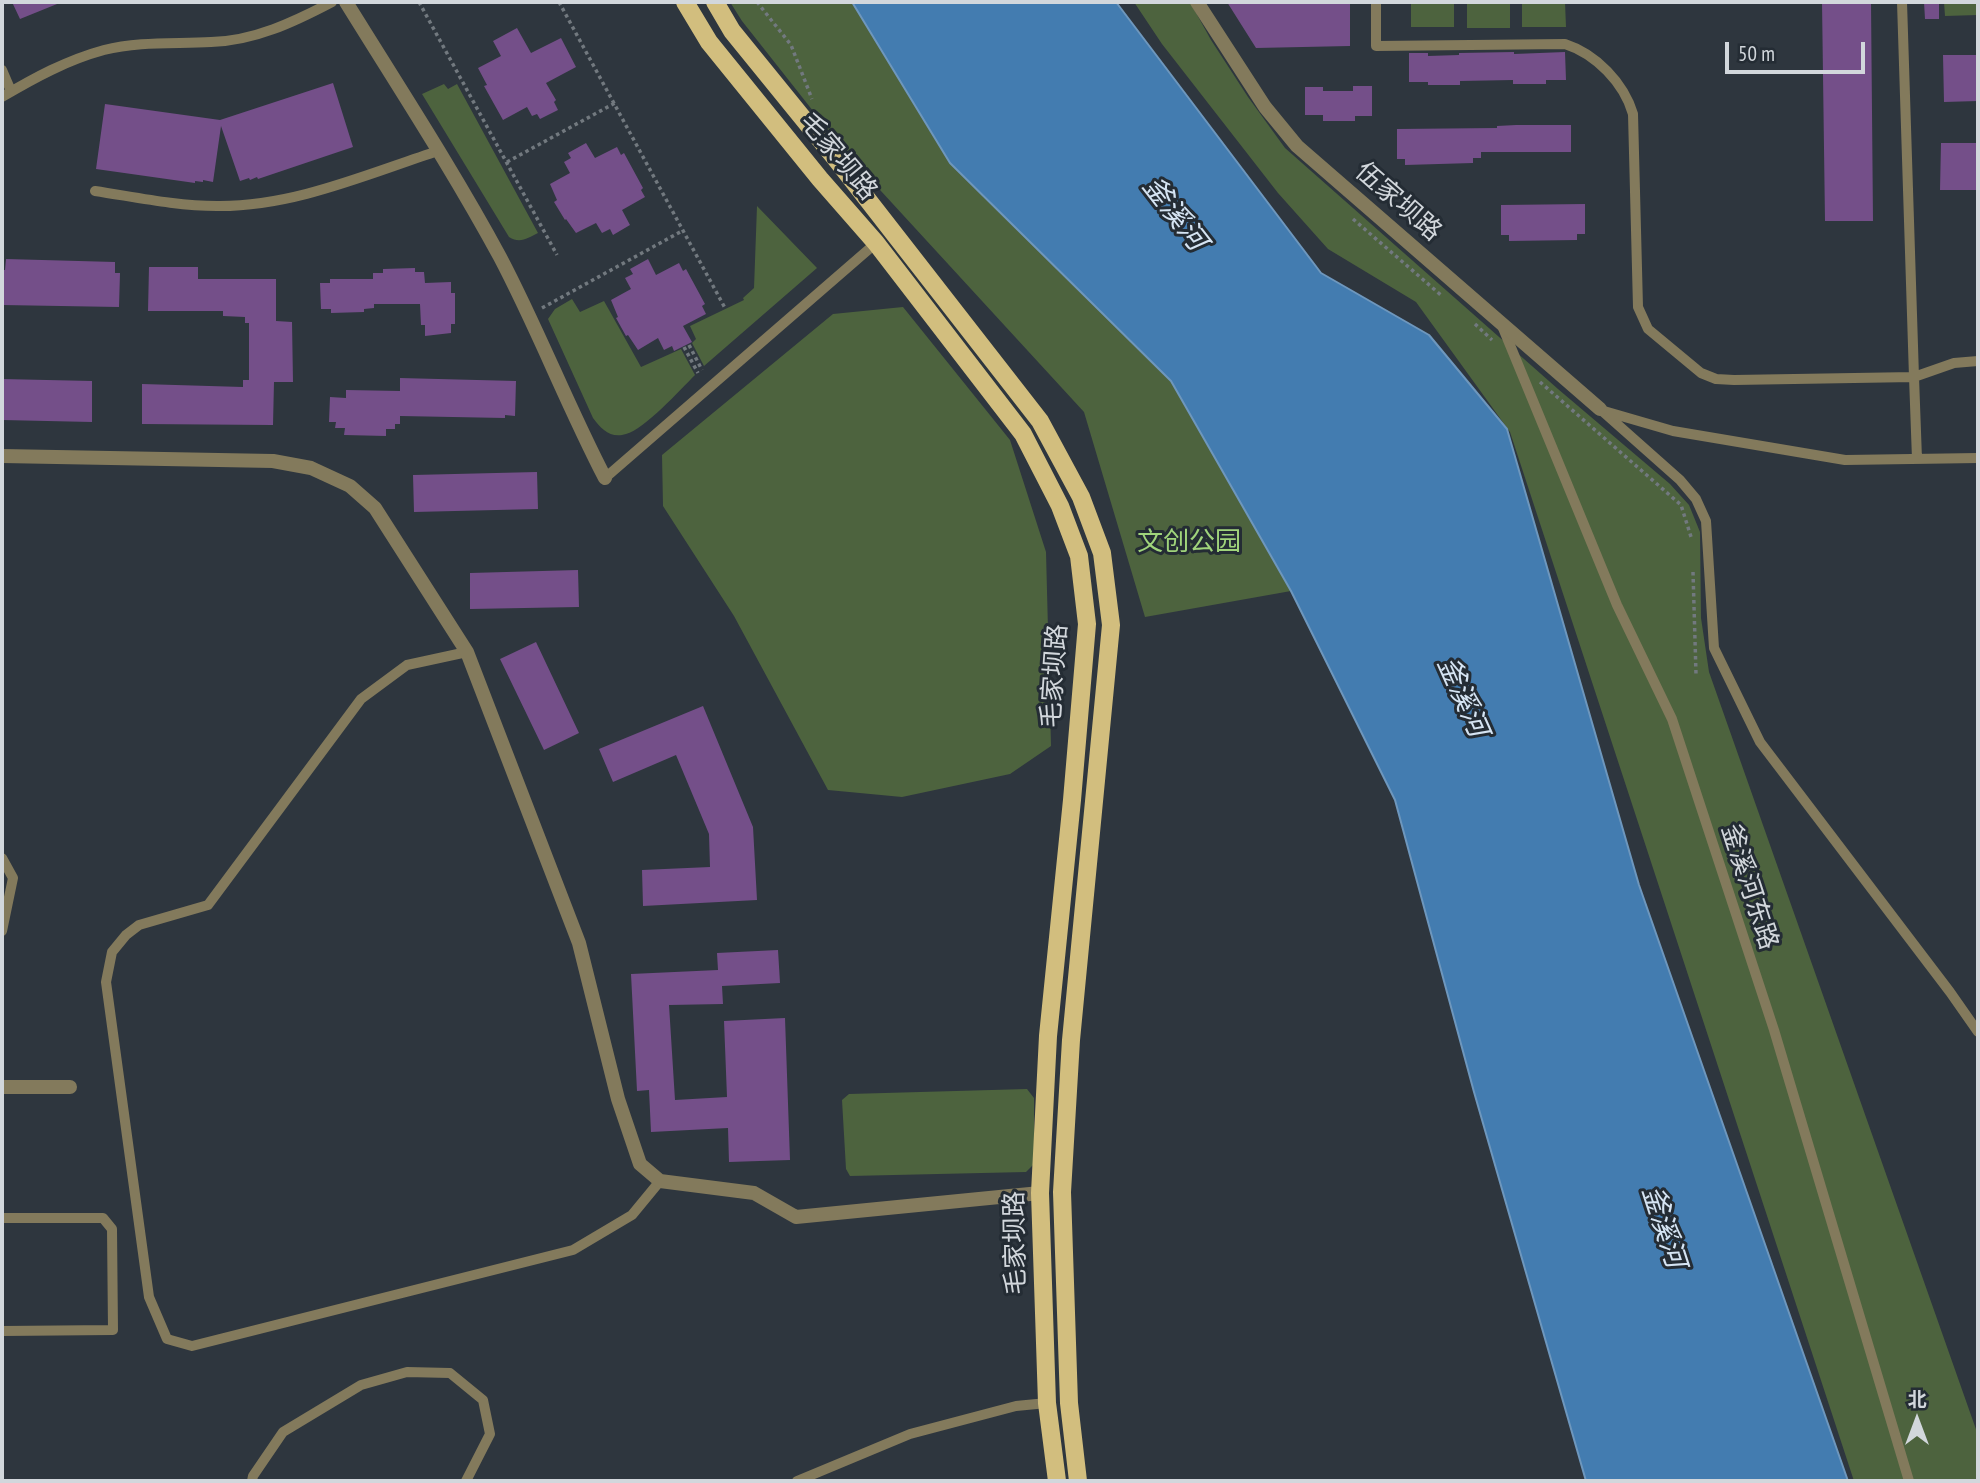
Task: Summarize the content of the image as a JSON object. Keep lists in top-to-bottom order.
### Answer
{
  "streets": {
    "main road": ["毛家坝路"],
    "street": ["伍家坝路"],
    "lane": ["釜溪河东路"]
  },
  "crossings": [
    ["伍家坝路", "釜溪河东路"]
  ],
  "water": ["釜溪河"],
  "parks": ["文创公园"],
  "scale_bar": "50 m",
  "north": "top"
}
